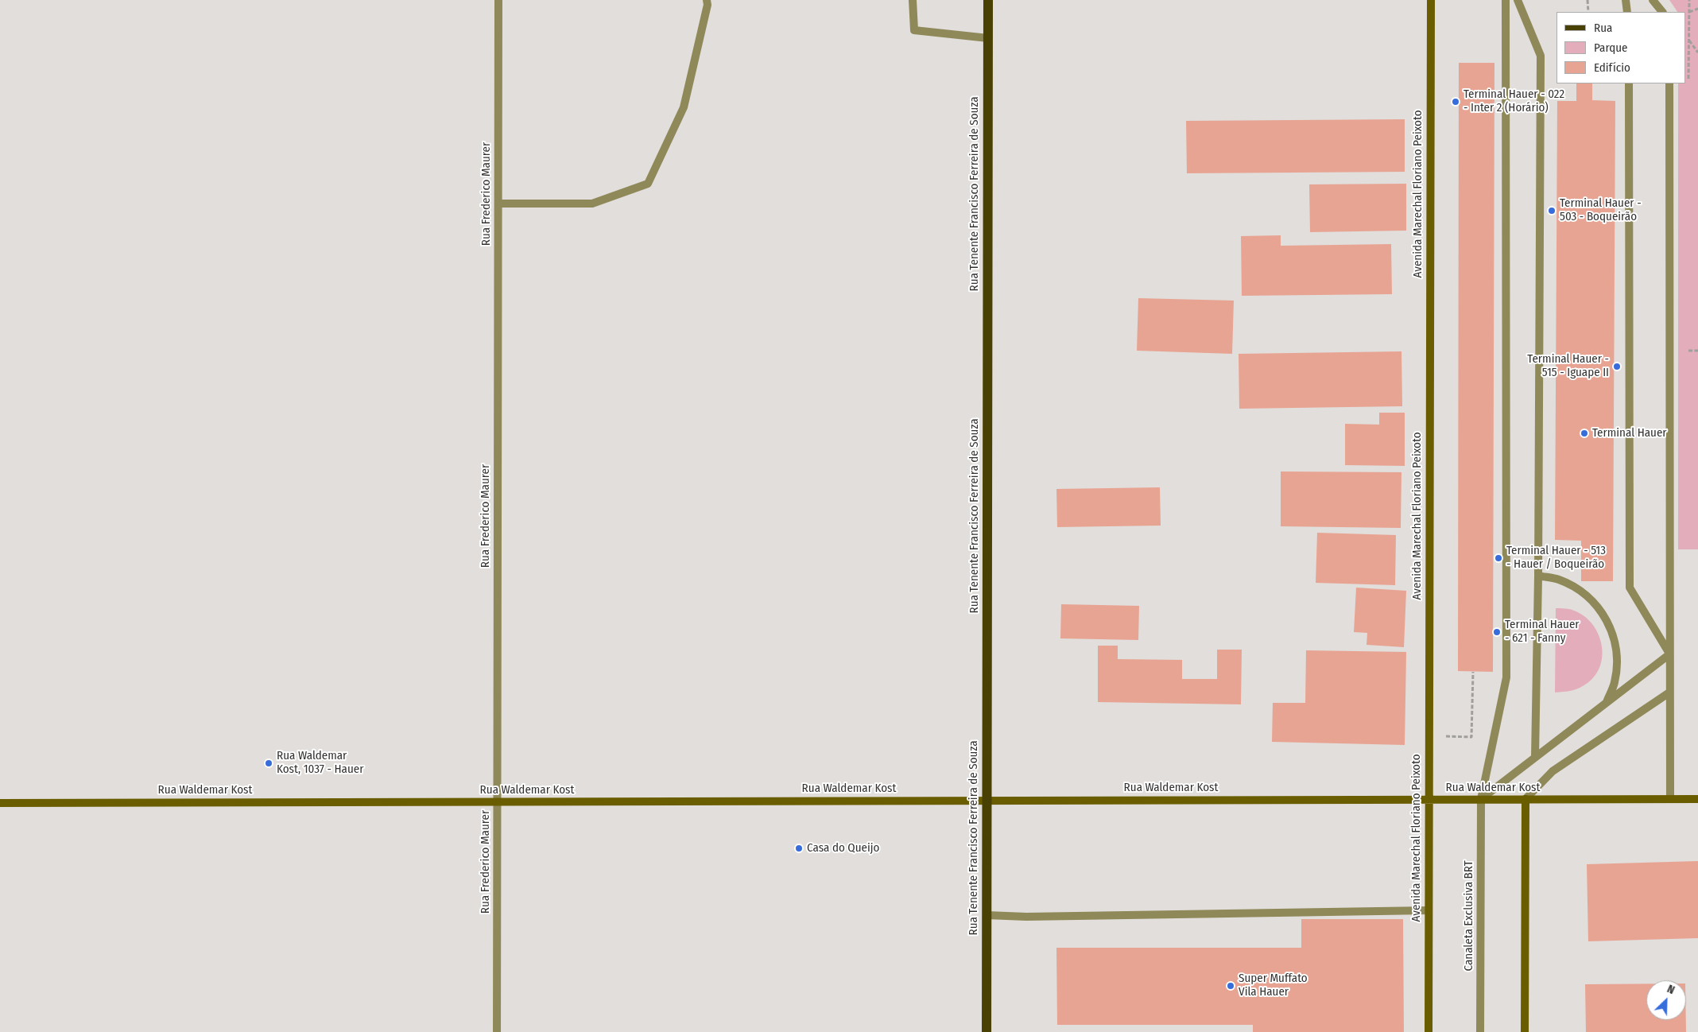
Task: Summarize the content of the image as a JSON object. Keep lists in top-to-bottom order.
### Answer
{
  "streets": {
    "main road": ["Rua Tenente Francisco Ferreira de Souza"],
    "street": [
      "Rua Frederico Maurer",
      "Avenida Marechal Floriano Peixoto",
      "Rua Waldemar Kost",
      "Canaleta Exclusiva BRT"
    ]
  },
  "crossings": [
    ["Rua Frederico Maurer", "Rua Waldemar Kost"],
    ["Rua Tenente Francisco Ferreira de Souza", "Rua Waldemar Kost"],
    ["Avenida Marechal Floriano Peixoto", "Rua Waldemar Kost"],
    ["Rua Waldemar Kost", "Canaleta Exclusiva BRT"]
  ],
  "places": [
    "Terminal Hauer - 022 - Inter 2 (Horário)",
    "Terminal Hauer - 503 - Boqueirão",
    "Terminal Hauer - 515 - Iguape II",
    "Terminal Hauer",
    "Terminal Hauer - 513 - Hauer / Boqueirão",
    "Terminal Hauer - 621 - Fanny",
    "Rua Waldemar Kost, 1037 - Hauer",
    "Casa do Queijo",
    "Super Muffato Vila Hauer"
  ],
  "legend": ["Rua", "Parque", "Edifício"],
  "north": "top right"
}
